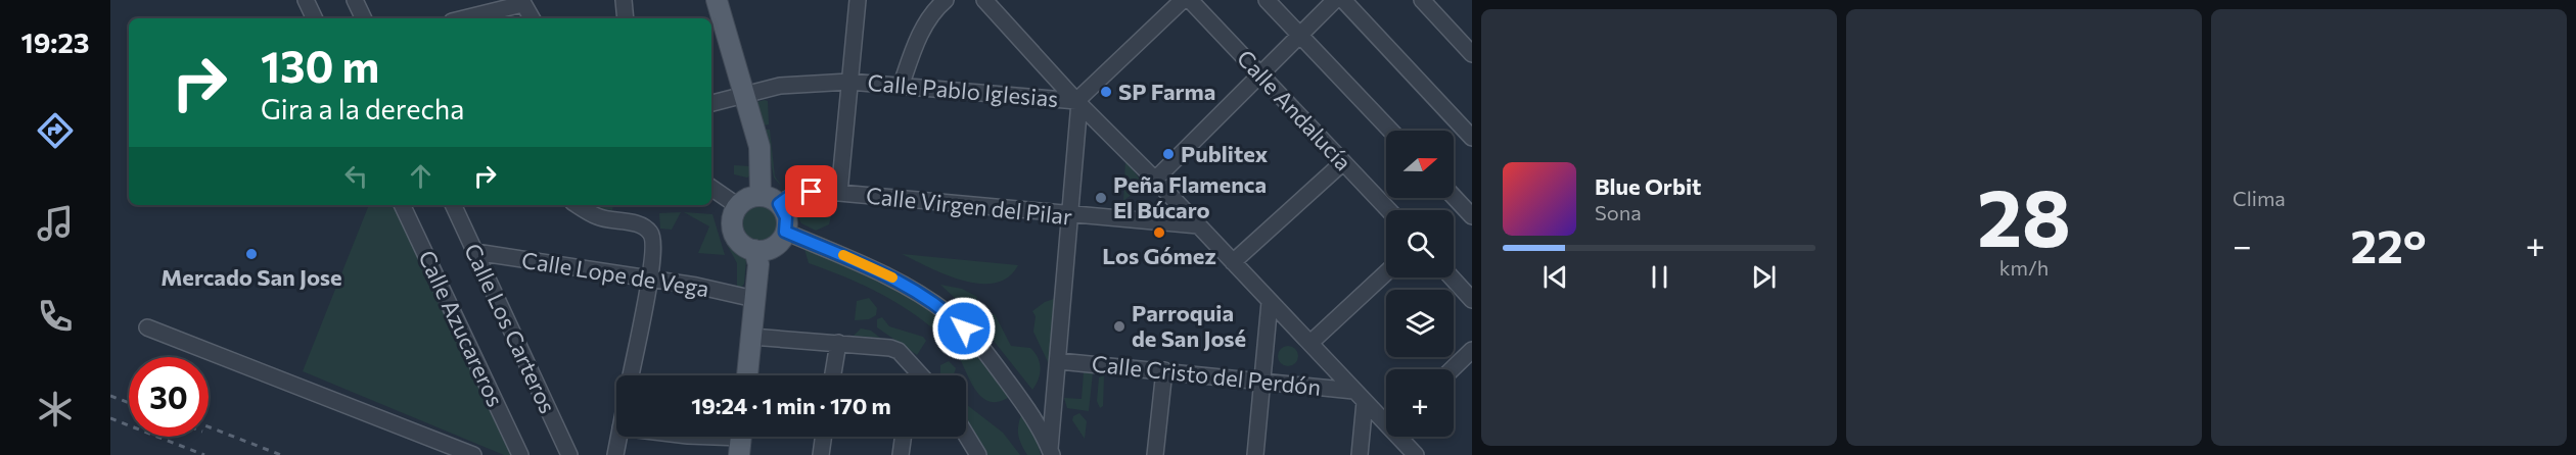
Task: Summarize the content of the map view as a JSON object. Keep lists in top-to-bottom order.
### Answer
{
  "streets": {
    "street": [
      "Calle Pablo Iglesias",
      "Calle Andalucía",
      "Calle Virgen del Pilar",
      "Calle Lope de Vega",
      "Calle Azucareros",
      "Calle Los Carteros",
      "Calle Cristo del Perdón"
    ]
  },
  "crossings": [
    ["Calle Lope de Vega", "Calle Los Carteros"]
  ],
  "places": [
    "SP Farma",
    "Publitex",
    "Peña Flamenca El Búcaro",
    "Los Gómez",
    "Mercado San Jose",
    "Parroquia de San José"
  ],
  "north": "right",
  "page": {
    "tabs": "19:23",
    "tile": [
      ["28", "km/h"],
      "Clima"
    ],
    "turn": ["130 m", "Gira a la derecha"],
    "map_buttons": "+",
    "song": ["Blue Orbit", "Sona"],
    "heat": ["−", "22°", "+"],
    "limit": "30",
    "trip": "19:24 · 1 min · 170 m"
  }
}
